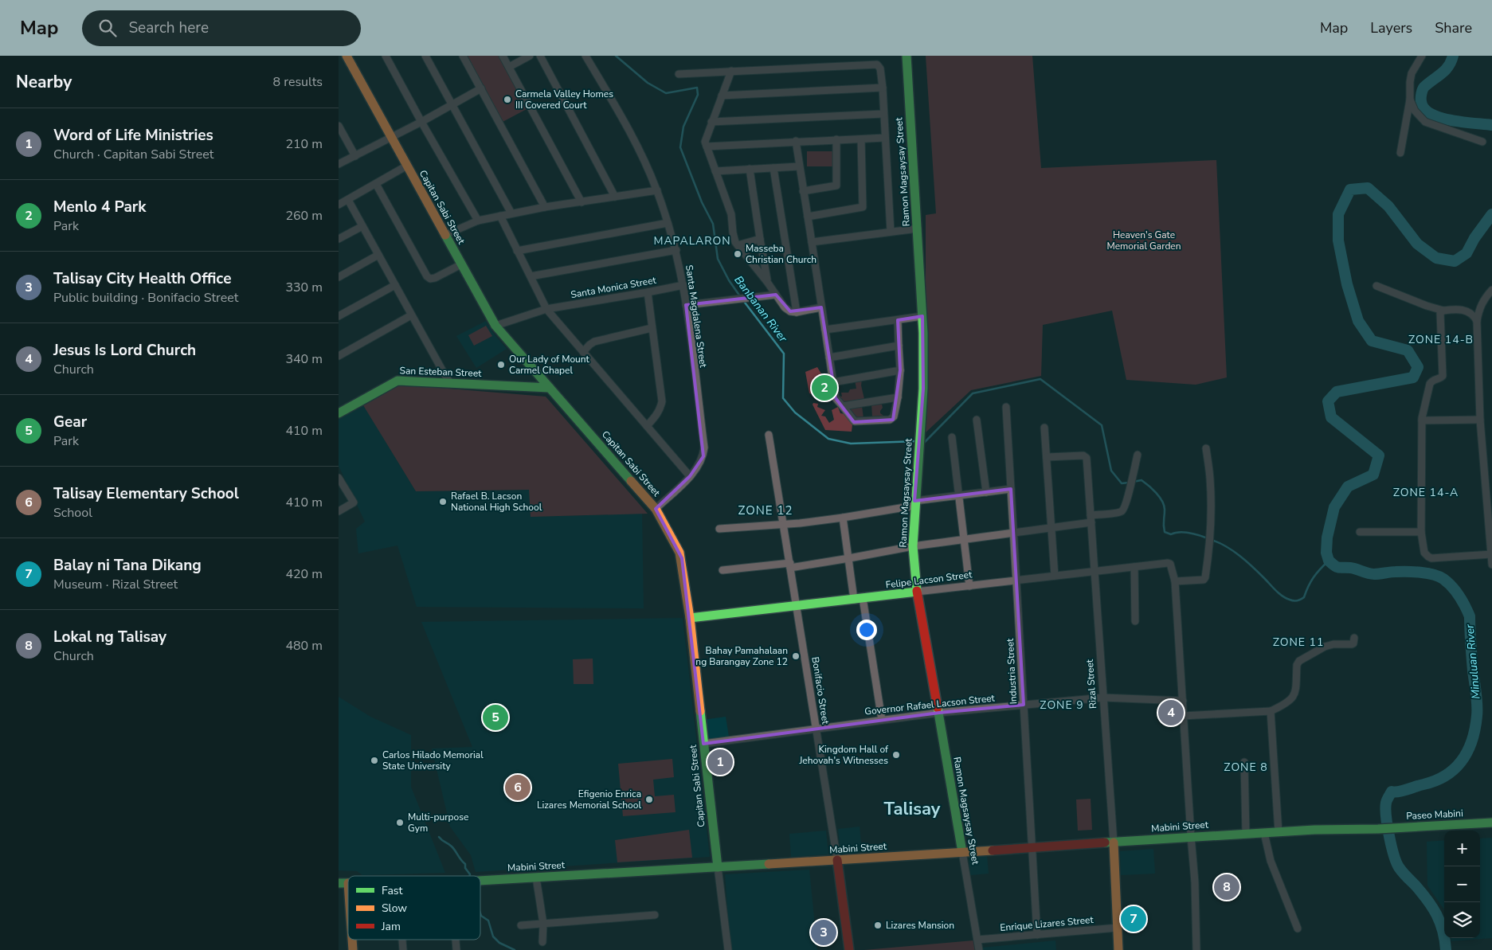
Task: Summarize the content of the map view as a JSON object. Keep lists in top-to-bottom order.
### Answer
{
  "streets": {
    "main road": [
      "Ramon Magsaysay Street",
      "Capitan Sabi Street",
      "San Esteban Street",
      "Felipe Lacson Street",
      "Rizal Street",
      "Bonifacio Street",
      "Paseo Mabini",
      "Mabini Street"
    ],
    "street": [
      "Santa Monica Street",
      "Santa Magdalena Street",
      "Industria Street",
      "Governor Rafael Lacson Street",
      "Enrique Lizares Street"
    ]
  },
  "crossings": [
    ["Ramon Magsaysay Street", "Felipe Lacson Street"],
    ["Ramon Magsaysay Street", "Governor Rafael Lacson Street"],
    ["Ramon Magsaysay Street", "Mabini Street"],
    ["Ramon Magsaysay Street", "Enrique Lizares Street"],
    ["Capitan Sabi Street", "Santa Monica Street"],
    ["Capitan Sabi Street", "Santa Magdalena Street"],
    ["Capitan Sabi Street", "San Esteban Street"],
    ["Capitan Sabi Street", "Felipe Lacson Street"],
    ["Capitan Sabi Street", "Governor Rafael Lacson Street"],
    ["Capitan Sabi Street", "Mabini Street"],
    ["Santa Monica Street", "Santa Magdalena Street"],
    ["Felipe Lacson Street", "Industria Street"],
    ["Felipe Lacson Street", "Rizal Street"],
    ["Felipe Lacson Street", "Bonifacio Street"],
    ["Industria Street", "Governor Rafael Lacson Street"],
    ["Industria Street", "Mabini Street"],
    ["Industria Street", "Enrique Lizares Street"],
    ["Rizal Street", "Governor Rafael Lacson Street"],
    ["Rizal Street", "Mabini Street"],
    ["Rizal Street", "Enrique Lizares Street"],
    ["Bonifacio Street", "Governor Rafael Lacson Street"],
    ["Bonifacio Street", "Mabini Street"],
    ["Paseo Mabini", "Mabini Street"]
  ],
  "districts": [
    "MAPALARON",
    "ZONE 14-B",
    "ZONE 14-A",
    "ZONE 12",
    "ZONE 11",
    "ZONE 9",
    "ZONE 8",
    "Talisay"
  ],
  "water": ["Banbanan River", "Minuluan River"],
  "parks": ["Heaven's Gate Memorial Garden"],
  "places": [
    "Carmela Valley Homes III Covered Court",
    "Masseba Christian Church",
    "Our Lady of Mount Carmel Chapel",
    "Rafael B. Lacson National High School",
    "Bahay Pamahalaan ng Barangay Zone 12",
    "Kingdom Hall of Jehovah's Witnesses",
    "Carlos Hilado Memorial State University",
    "Efigenio Enrica Lizares Memorial School",
    "Multi-purpose Gym",
    "Lizares Mansion"
  ],
  "legend": ["Fast", "Slow", "Jam"],
  "page": {
    "header": "Map",
    "search": "Search here",
    "nav": ["Map", "Layers", "Share"],
    "heading": ["Nearby", "8 results"],
    "list": [
      {
        "mark": "1",
        "name": "Word of Life Ministries",
        "note": "Church · Capitan Sabi Street",
        "value": "210 m"
      },
      {
        "mark": "2",
        "name": "Menlo 4 Park",
        "note": "Park",
        "value": "260 m"
      },
      {
        "mark": "3",
        "name": "Talisay City Health Office",
        "note": "Public building · Bonifacio Street",
        "value": "330 m"
      },
      {
        "mark": "4",
        "name": "Jesus Is Lord Church",
        "note": "Church",
        "value": "340 m"
      },
      {
        "mark": "5",
        "name": "Gear",
        "note": "Park",
        "value": "410 m"
      },
      {
        "mark": "6",
        "name": "Talisay Elementary School",
        "note": "School",
        "value": "410 m"
      },
      {
        "mark": "7",
        "name": "Balay ni Tana Dikang",
        "note": "Museum · Rizal Street",
        "value": "420 m"
      },
      {
        "mark": "8",
        "name": "Lokal ng Talisay",
        "note": "Church",
        "value": "480 m"
      }
    ],
    "pins": [
      "2",
      "4",
      "5",
      "1",
      "6",
      "8",
      "7",
      "3"
    ],
    "map_buttons": ["+", "−"]
  }
}
